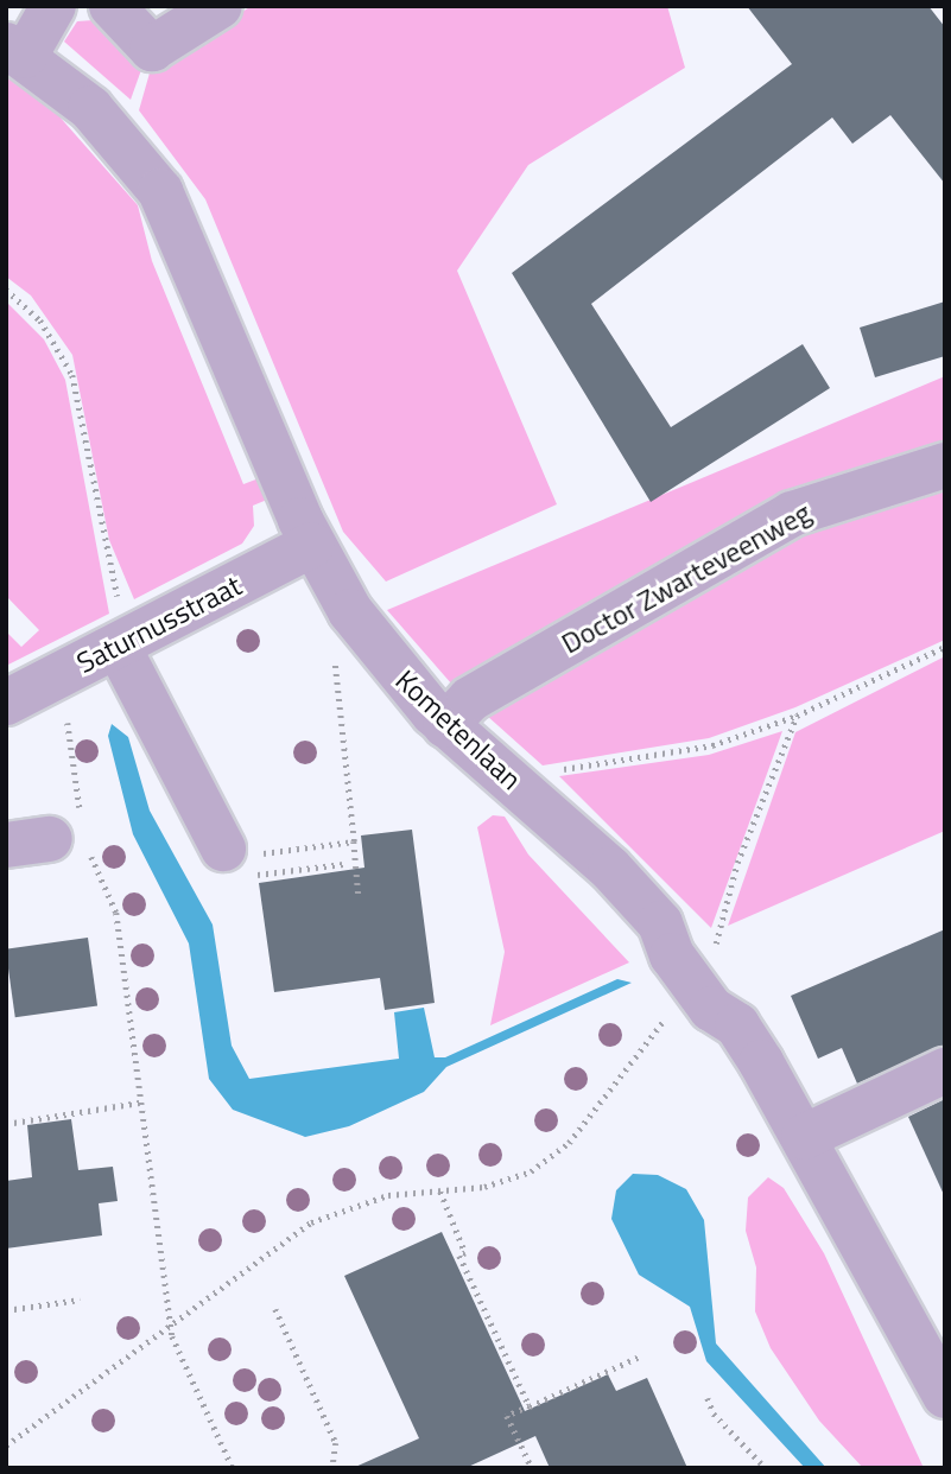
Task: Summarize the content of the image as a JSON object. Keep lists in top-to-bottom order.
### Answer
{
  "streets": {
    "street": ["Doctor Zwarteveenweg", "Saturnusstraat", "Kometenlaan"]
  },
  "crossings": [
    ["Doctor Zwarteveenweg", "Kometenlaan"],
    ["Saturnusstraat", "Kometenlaan"]
  ]
}
